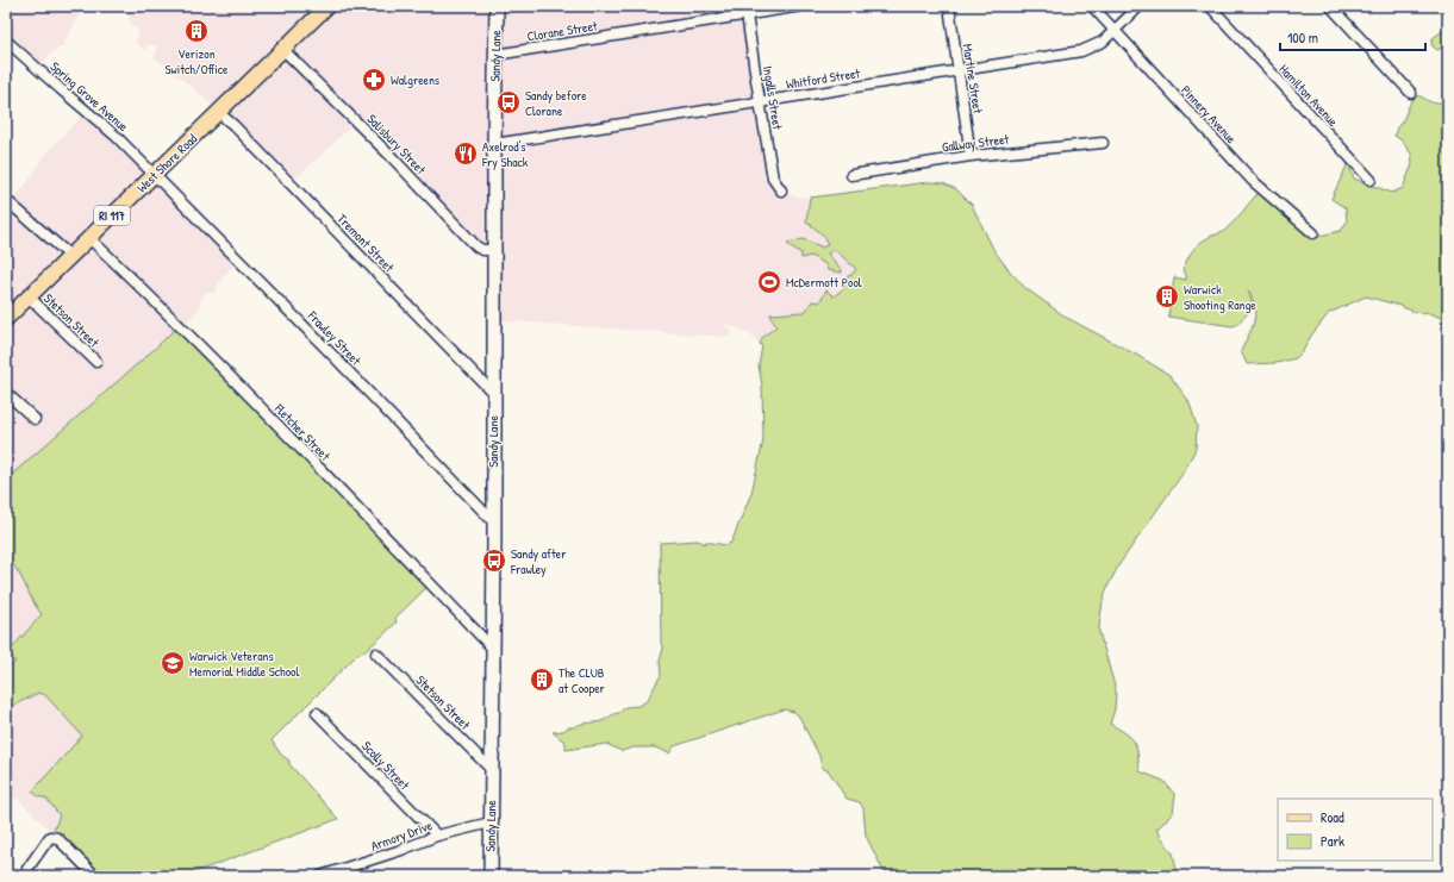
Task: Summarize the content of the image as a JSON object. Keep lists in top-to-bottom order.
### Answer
{
  "streets": {
    "main road": ["Sandy Lane", "West Shore Road", "RI 117"],
    "street": [
      "Clorane Street",
      "Whitford Street",
      "Martine Street",
      "Hamilton Avenue",
      "Spring Grove Avenue",
      "Ingalls Street",
      "Pinnery Avenue",
      "Gallway Street",
      "Salisbury Street",
      "Tremont Street",
      "Stetson Street",
      "Frawley Street",
      "Fletcher Street",
      "Scolly Street",
      "Armory Drive"
    ]
  },
  "crossings": [
    ["Clorane Street", "Sandy Lane"],
    ["Clorane Street", "Ingalls Street"],
    ["Sandy Lane", "Whitford Street"],
    ["Sandy Lane", "Salisbury Street"],
    ["Sandy Lane", "Tremont Street"],
    ["Sandy Lane", "Stetson Street"],
    ["Sandy Lane", "Frawley Street"],
    ["Sandy Lane", "Fletcher Street"],
    ["Sandy Lane", "Armory Drive"],
    ["Whitford Street", "Martine Street"],
    ["Whitford Street", "Ingalls Street"],
    ["Whitford Street", "Pinnery Avenue"],
    ["Martine Street", "Gallway Street"],
    ["Spring Grove Avenue", "West Shore Road"],
    ["Spring Grove Avenue", "Frawley Street"],
    ["Salisbury Street", "West Shore Road"],
    ["West Shore Road", "Tremont Street"],
    ["West Shore Road", "Stetson Street"],
    ["West Shore Road", "Frawley Street"],
    ["West Shore Road", "Fletcher Street"],
    ["Scolly Street", "Armory Drive"]
  ],
  "places": {
    "building": ["Verizon Switch/Office", "Warwick Shooting Range", "The CLUB at Cooper"],
    "pharmacy": ["Walgreens"],
    "bus stop": ["Sandy before Clorane", "Sandy after Frawley"],
    "restaurant": ["Axelrod's Fry Shack"],
    "sports": ["McDermott Pool"],
    "school or university": ["Warwick Veterans Memorial Middle School"]
  },
  "legend": ["Road", "Park"],
  "scale_bar": "100 m"
}
